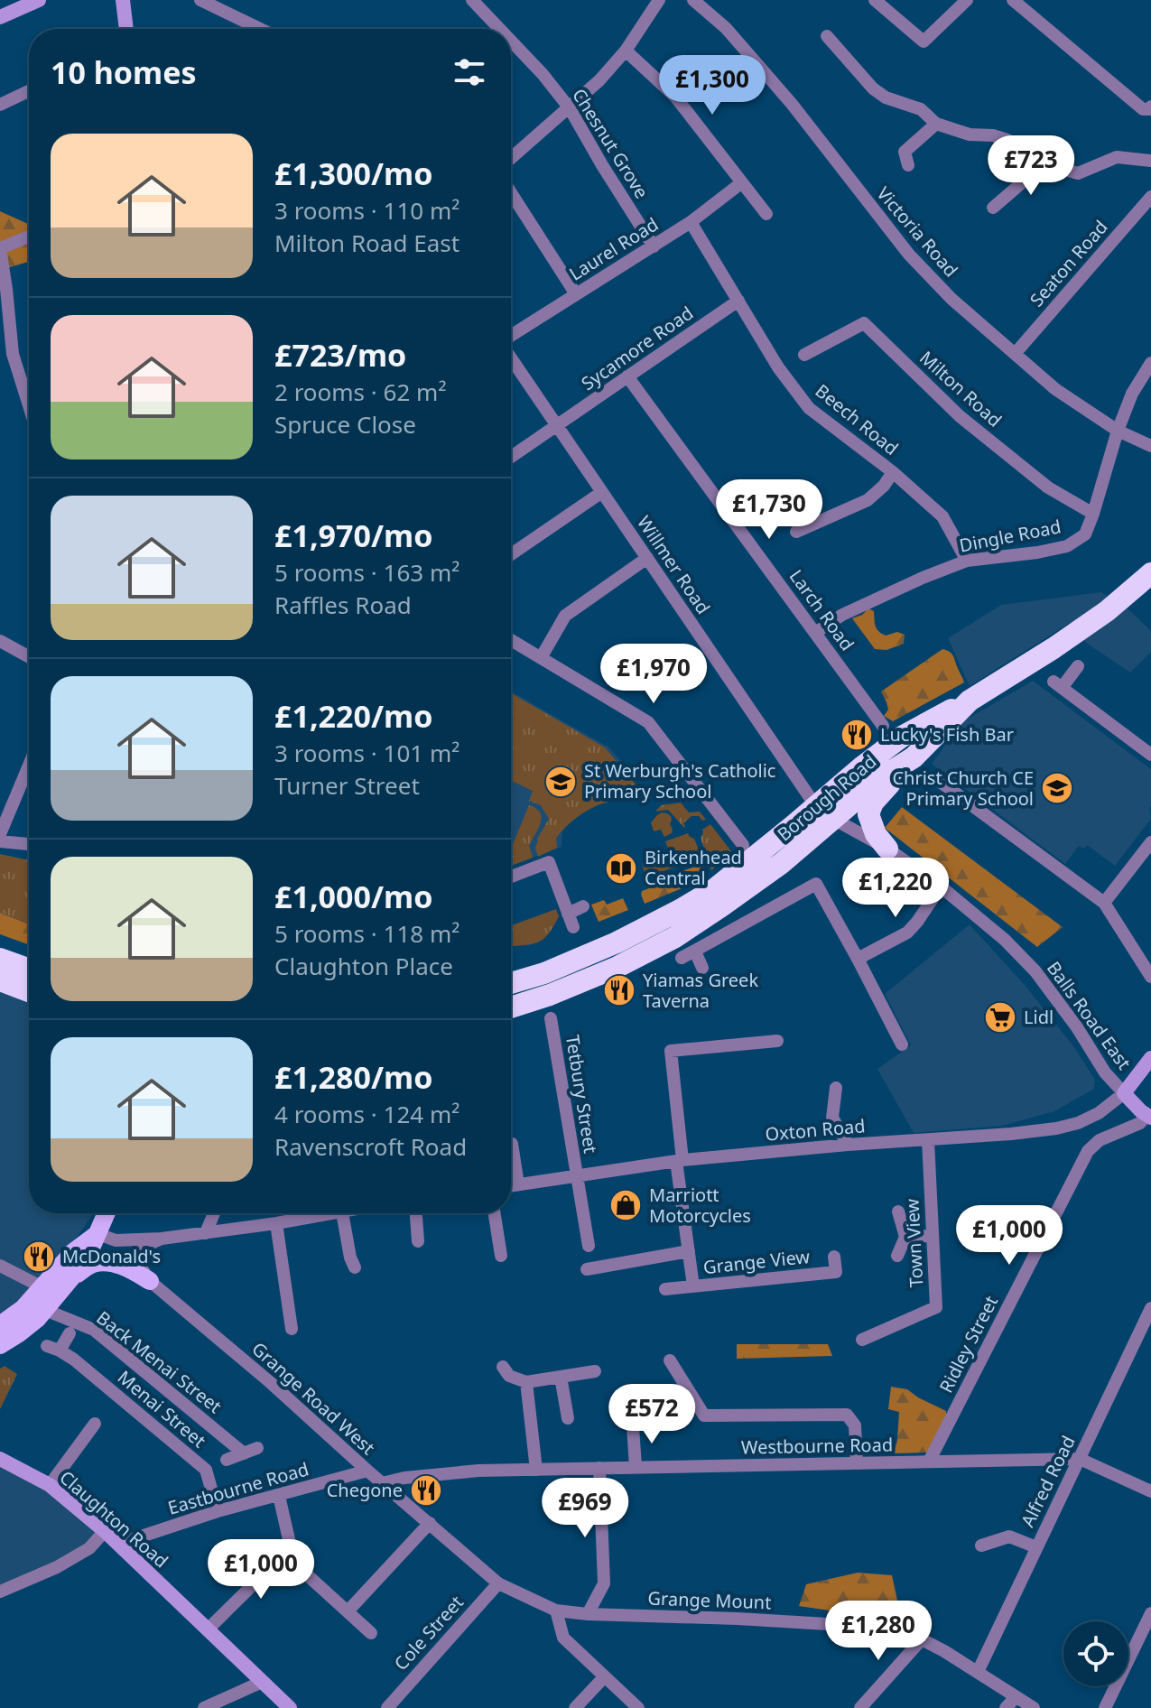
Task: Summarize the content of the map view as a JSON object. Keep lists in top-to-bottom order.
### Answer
{
  "streets": {
    "highway": ["Borough Road"],
    "street": [
      "Chesnut Grove",
      "Victoria Road",
      "Laurel Road",
      "Seaton Road",
      "Sycamore Road",
      "Milton Road",
      "Beech Road",
      "Dingle Road",
      "Willmer Road",
      "Larch Road",
      "Balls Road East",
      "Tetbury Street",
      "Oxton Road",
      "Town View",
      "Grange View",
      "Ridley Street",
      "Back Menai Street",
      "Grange Road West",
      "Menai Street",
      "Westbourne Road",
      "Alfred Road",
      "Eastbourne Road",
      "Claughton Road",
      "Grange Mount",
      "Cole Street"
    ]
  },
  "crossings": [
    ["Chesnut Grove", "Laurel Road"],
    ["Victoria Road", "Seaton Road"],
    ["Victoria Road", "Dingle Road"],
    ["Laurel Road", "Beech Road"],
    ["Sycamore Road", "Beech Road"],
    ["Sycamore Road", "Willmer Road"],
    ["Sycamore Road", "Larch Road"],
    ["Milton Road", "Dingle Road"],
    ["Beech Road", "Dingle Road"],
    ["Dingle Road", "Larch Road"],
    ["Willmer Road", "Balls Road East"],
    ["Borough Road", "Balls Road East"],
    ["Balls Road East", "Oxton Road"],
    ["Tetbury Street", "Oxton Road"],
    ["Oxton Road", "Town View"],
    ["Ridley Street", "Westbourne Road"],
    ["Grange Road West", "Westbourne Road"],
    ["Grange Road West", "Eastbourne Road"],
    ["Grange Road West", "Grange Mount"],
    ["Grange Road West", "Cole Street"],
    ["Menai Street", "Eastbourne Road"],
    ["Westbourne Road", "Alfred Road"],
    ["Alfred Road", "Grange Mount"],
    ["Eastbourne Road", "Claughton Road"],
    ["Grange Mount", "Cole Street"]
  ],
  "places": {
    "restaurant": [
      "Lucky's Fish Bar",
      "Yiamas Greek Taverna",
      "McDonald's",
      "Chegone"
    ],
    "school or university": ["St Werburgh's Catholic Primary School", "Christ Church CE Primary School"],
    "library": ["Birkenhead Central"],
    "supermarket": ["Lidl"],
    "shop": ["Marriott Motorcycles"]
  },
  "page": {
    "heading": "10 homes",
    "price": [
      "£1,300",
      "£723",
      "£1,730",
      "£1,970",
      "£1,220",
      "£1,000",
      "£572",
      "£969",
      "£1,000",
      "£1,280"
    ],
    "list": [
      {
        "name": "£1,300/mo",
        "note": "3 rooms · 110 m² · Milton Road East"
      },
      {
        "name": "£723/mo",
        "note": "2 rooms · 62 m² · Spruce Close"
      },
      {
        "name": "£1,970/mo",
        "note": "5 rooms · 163 m² · Raffles Road"
      },
      {
        "name": "£1,220/mo",
        "note": "3 rooms · 101 m² · Turner Street"
      },
      {
        "name": "£1,000/mo",
        "note": "5 rooms · 118 m² · Claughton Place"
      },
      {
        "name": "£1,280/mo",
        "note": "4 rooms · 124 m² · Ravenscroft Road"
      }
    ]
  }
}
